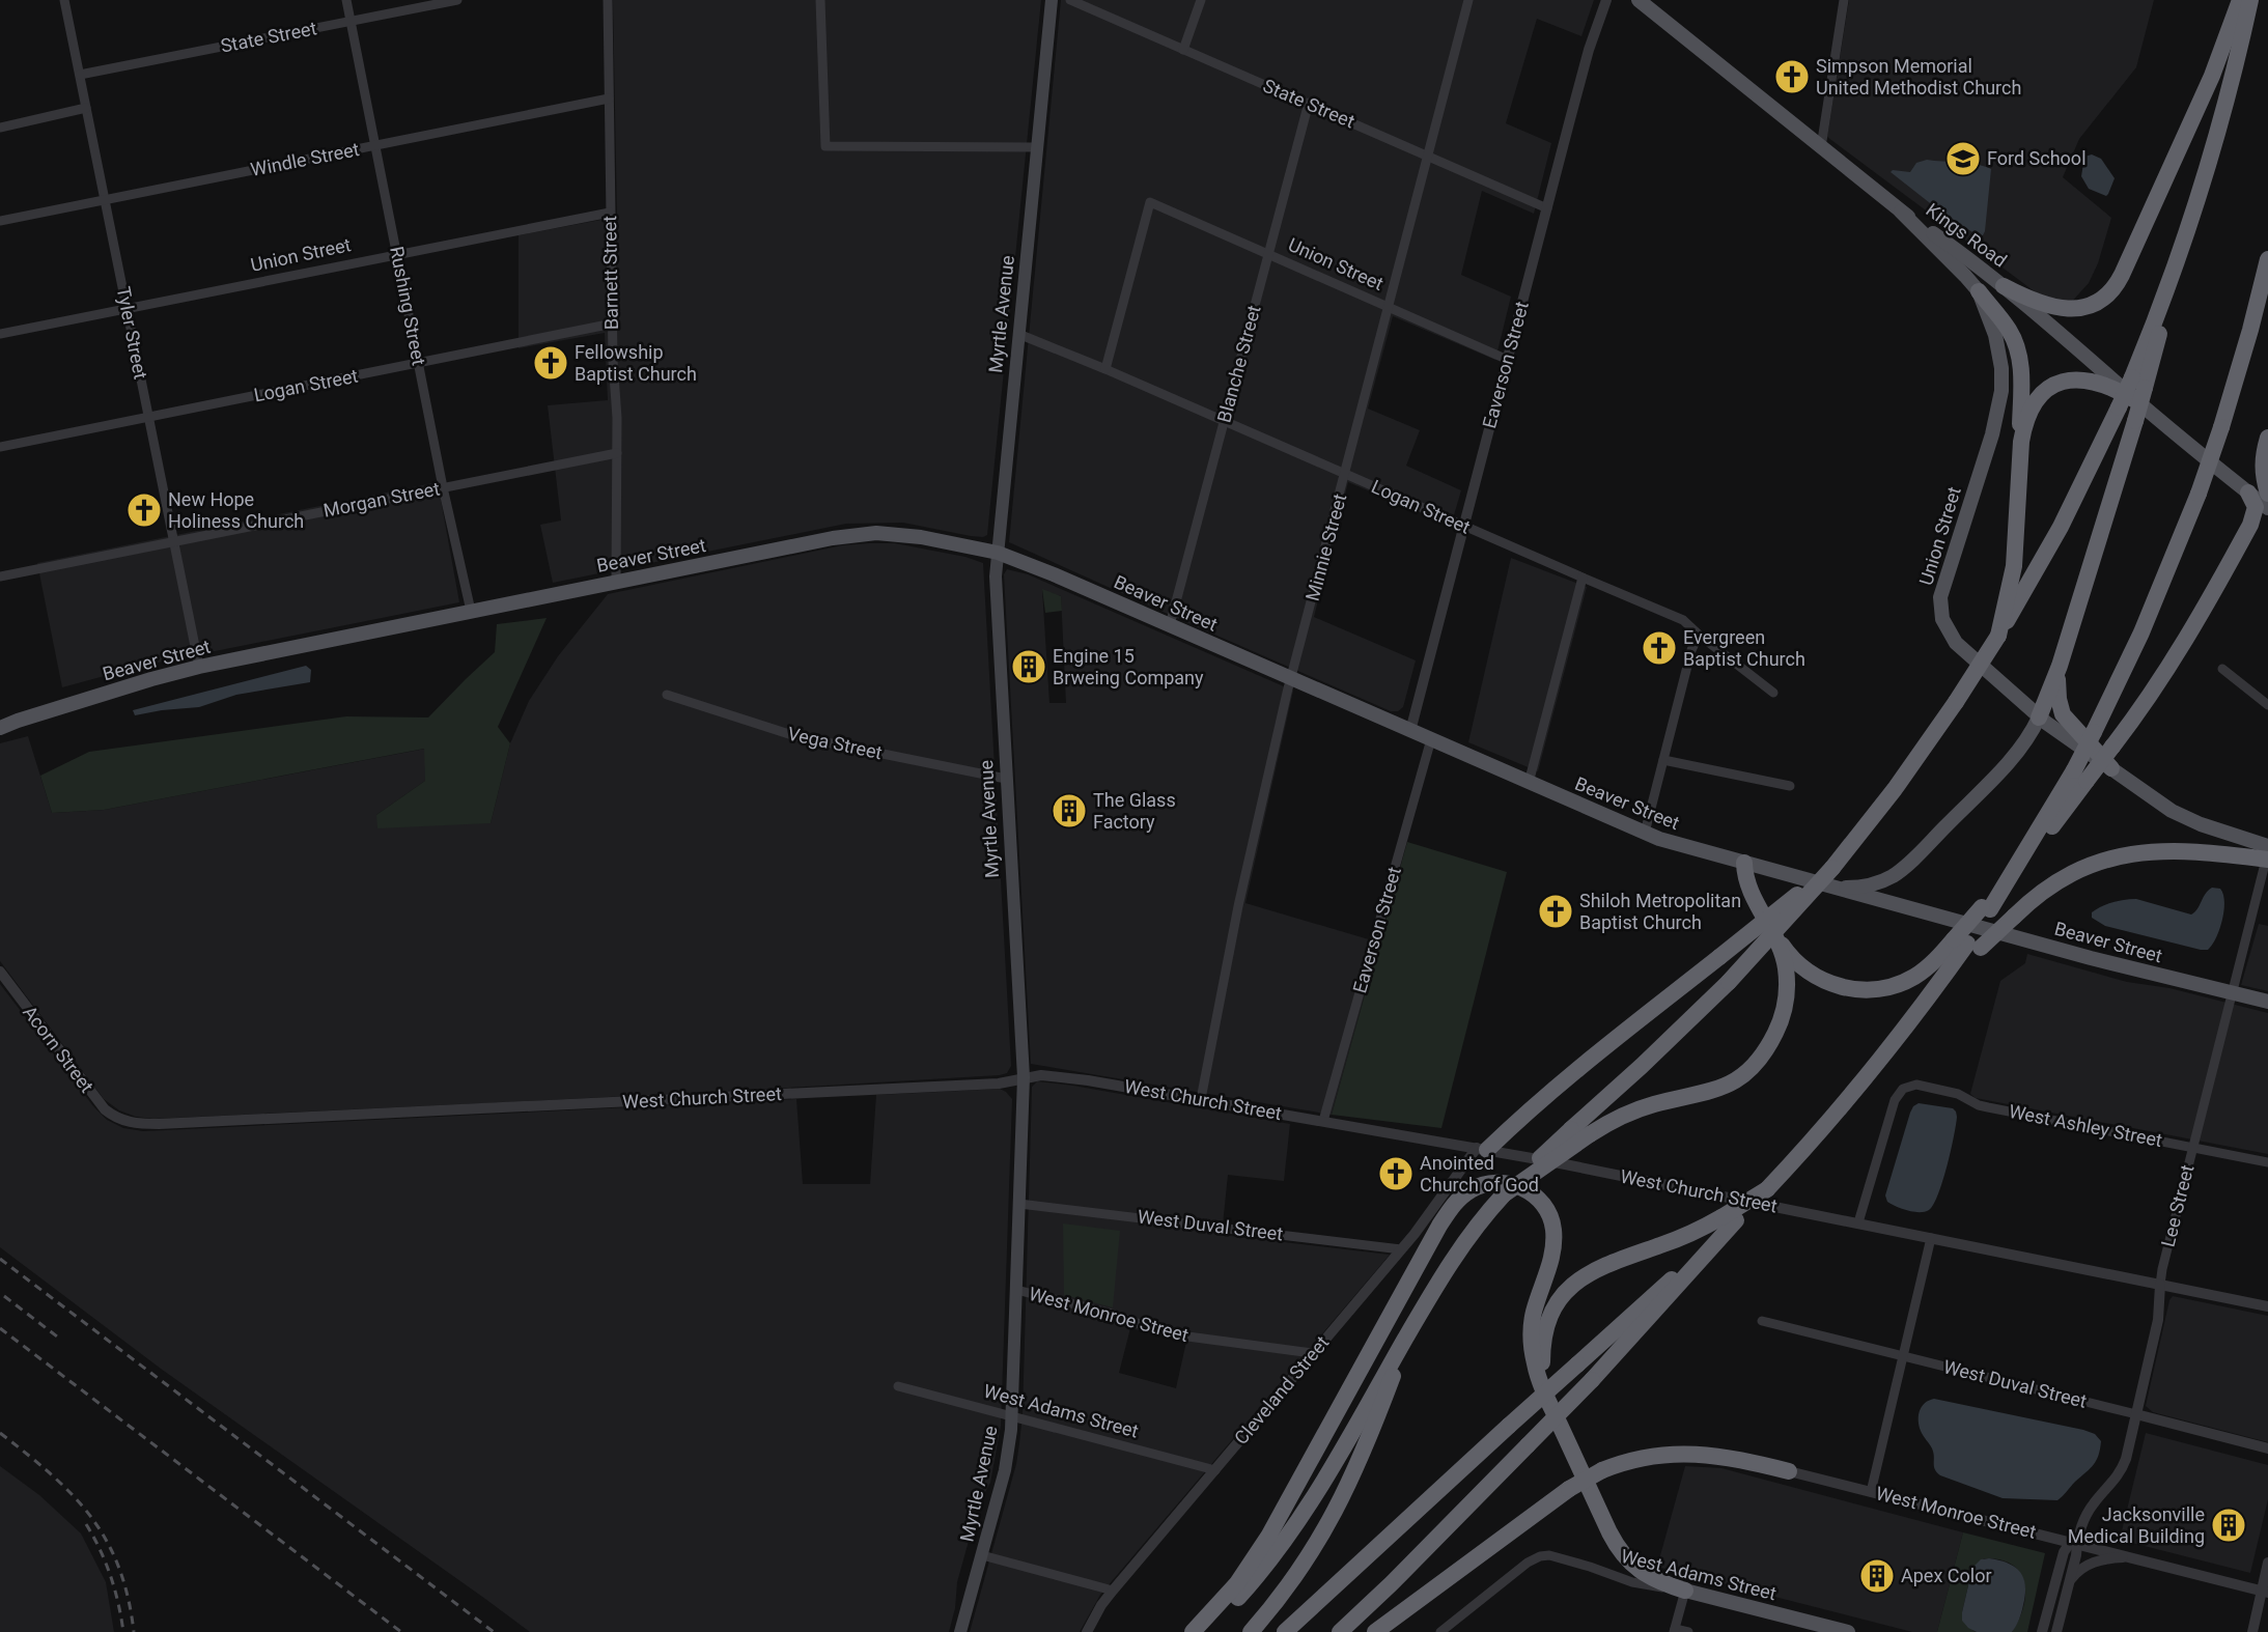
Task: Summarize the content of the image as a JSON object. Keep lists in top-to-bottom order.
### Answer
{
  "streets": {
    "main road": [
      "Kings Road",
      "Union Street",
      "Myrtle Avenue",
      "Beaver Street",
      "West Adams Street"
    ],
    "street": [
      "State Street",
      "Windle Street",
      "Barnett Street",
      "Rushing Street",
      "Tyler Street",
      "Blanche Street",
      "Eaverson Street",
      "Logan Street",
      "Morgan Street",
      "Minnie Street",
      "Vega Street",
      "Acorn Street",
      "West Church Street",
      "West Ashley Street",
      "Lee Street",
      "West Duval Street",
      "West Monroe Street",
      "Cleveland Street"
    ]
  },
  "crossings": [
    ["State Street", "Rushing Street"],
    ["State Street", "Tyler Street"],
    ["State Street", "Blanche Street"],
    ["State Street", "Eaverson Street"],
    ["State Street", "Minnie Street"],
    ["Windle Street", "Barnett Street"],
    ["Windle Street", "Rushing Street"],
    ["Windle Street", "Tyler Street"],
    ["Kings Road", "Union Street"],
    ["Union Street", "Barnett Street"],
    ["Union Street", "Rushing Street"],
    ["Union Street", "Tyler Street"],
    ["Union Street", "Blanche Street"],
    ["Union Street", "Eaverson Street"],
    ["Union Street", "Logan Street"],
    ["Union Street", "Minnie Street"],
    ["Union Street", "Lee Street"],
    ["Barnett Street", "Logan Street"],
    ["Barnett Street", "Morgan Street"],
    ["Barnett Street", "Beaver Street"],
    ["Rushing Street", "Logan Street"],
    ["Rushing Street", "Morgan Street"],
    ["Rushing Street", "Beaver Street"],
    ["Myrtle Avenue", "Logan Street"],
    ["Myrtle Avenue", "Beaver Street"],
    ["Myrtle Avenue", "Vega Street"],
    ["Myrtle Avenue", "West Church Street"],
    ["Myrtle Avenue", "West Duval Street"],
    ["Myrtle Avenue", "West Monroe Street"],
    ["Myrtle Avenue", "West Adams Street"],
    ["Tyler Street", "Logan Street"],
    ["Tyler Street", "Morgan Street"],
    ["Tyler Street", "Beaver Street"],
    ["Blanche Street", "Logan Street"],
    ["Blanche Street", "Beaver Street"],
    ["Eaverson Street", "Logan Street"],
    ["Eaverson Street", "Beaver Street"],
    ["Eaverson Street", "West Church Street"],
    ["Logan Street", "Minnie Street"],
    ["Minnie Street", "Beaver Street"],
    ["Minnie Street", "West Church Street"],
    ["Beaver Street", "Lee Street"],
    ["Acorn Street", "West Church Street"],
    ["West Church Street", "West Ashley Street"],
    ["West Church Street", "Lee Street"],
    ["West Church Street", "Cleveland Street"],
    ["West Ashley Street", "Lee Street"],
    ["Lee Street", "West Duval Street"],
    ["Lee Street", "West Monroe Street"],
    ["West Duval Street", "Cleveland Street"],
    ["West Monroe Street", "Cleveland Street"],
    ["Cleveland Street", "West Adams Street"]
  ],
  "places": {
    "church": [
      "Simpson Memorial United Methodist Church",
      "Fellowship Baptist Church",
      "New Hope Holiness Church",
      "Evergreen Baptist Church",
      "Shiloh Metropolitan Baptist Church",
      "Anointed Church of God"
    ],
    "school or university": ["Ford School"],
    "building": [
      "Engine 15 Brweing Company",
      "The Glass Factory",
      "Jacksonville Medical Building",
      "Apex Color"
    ]
  }
}
